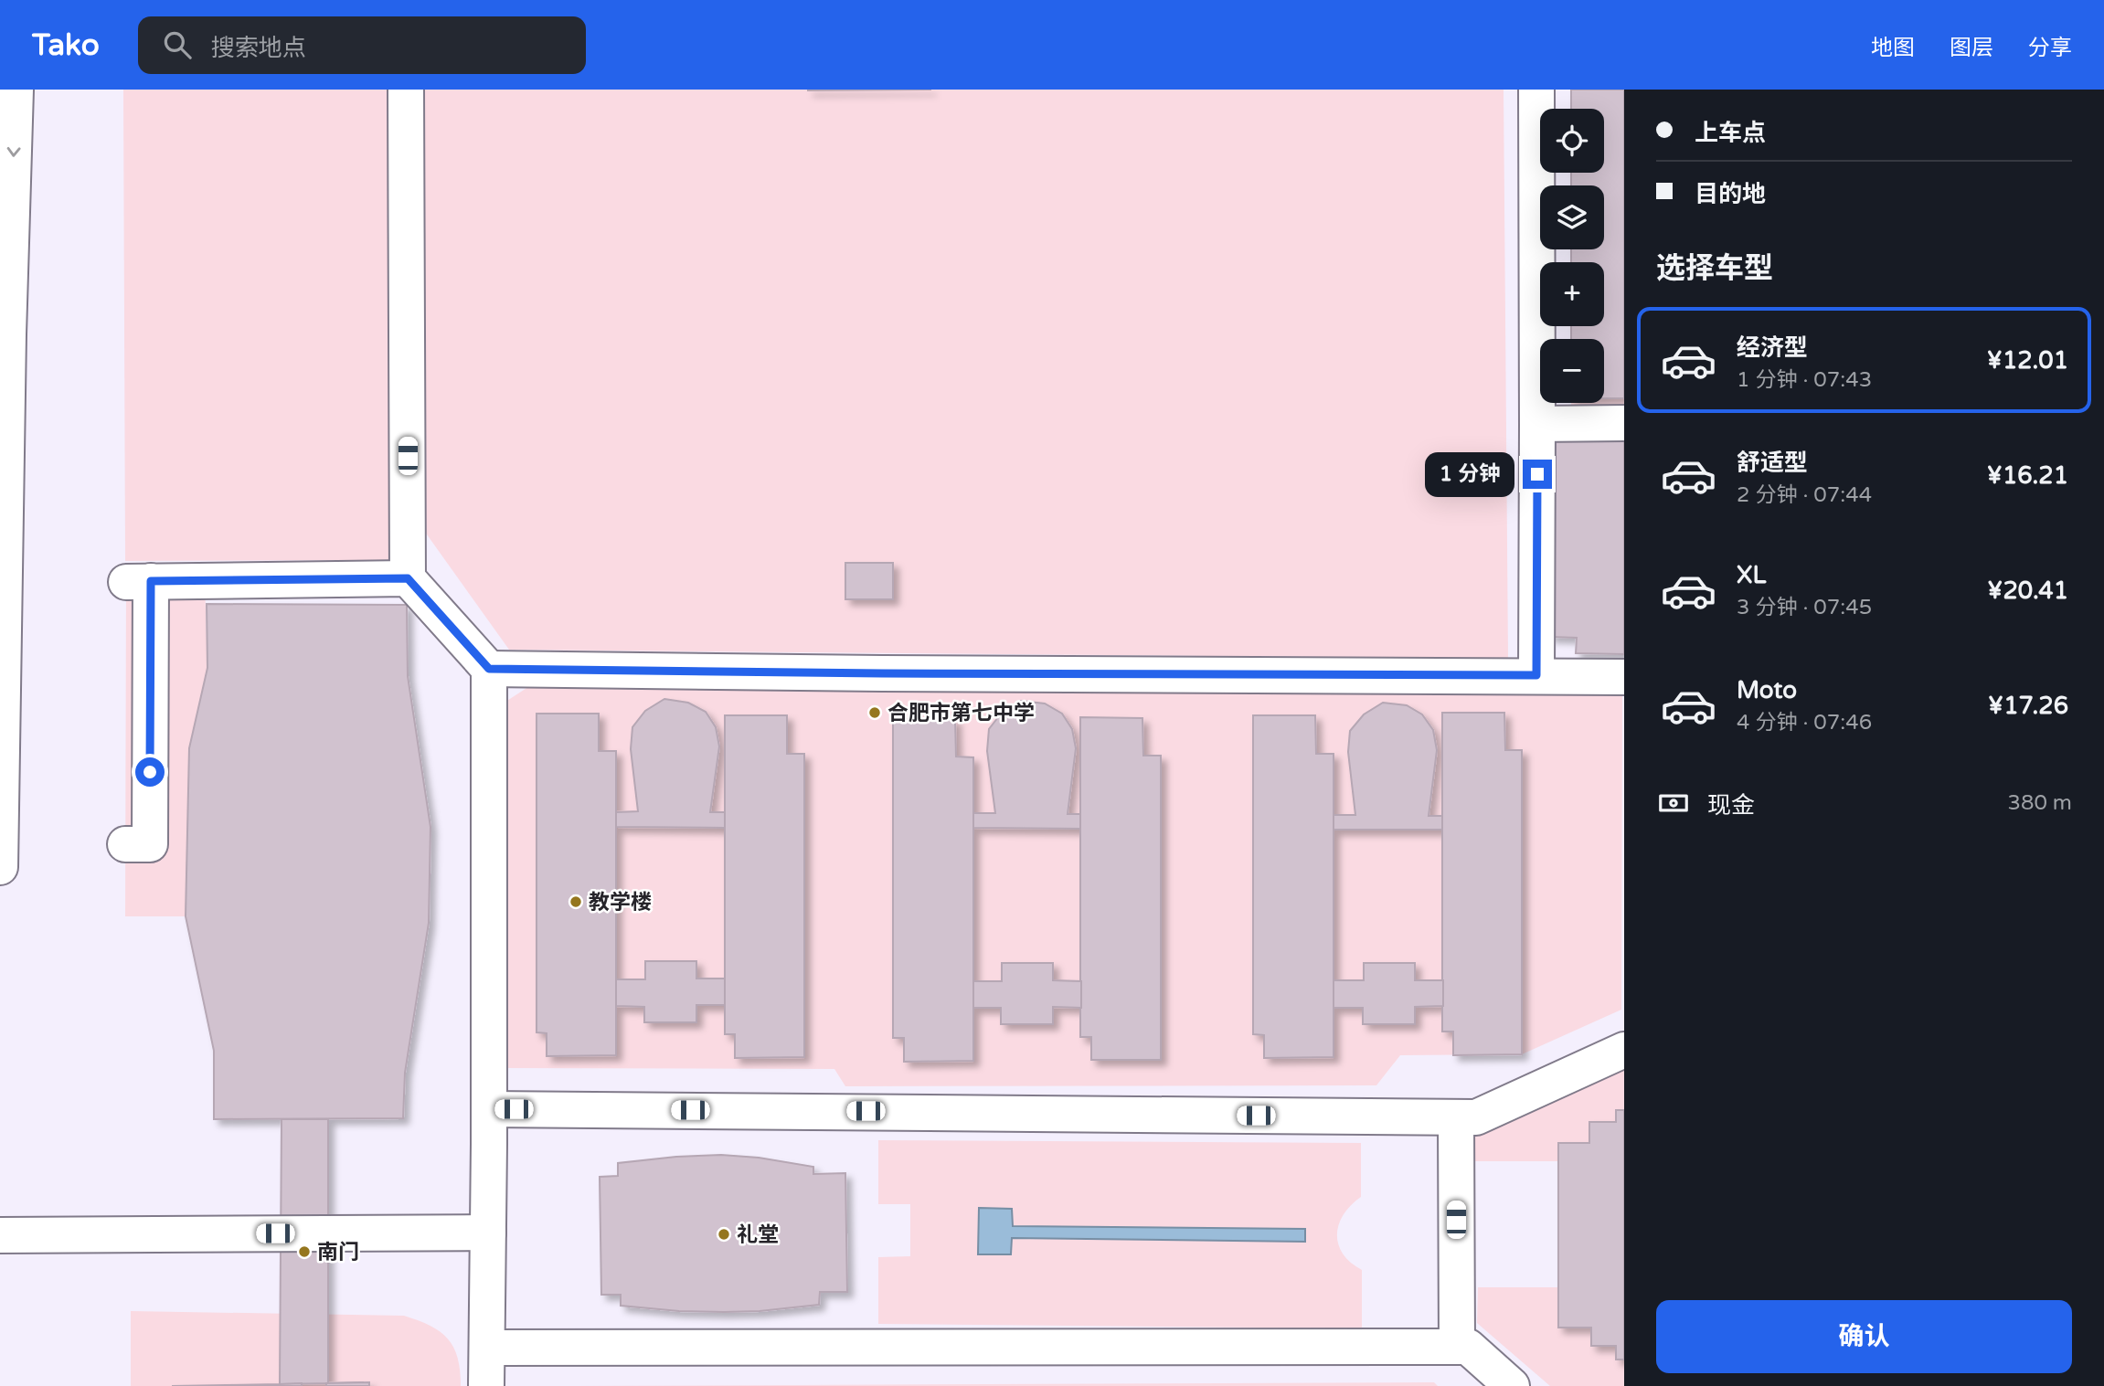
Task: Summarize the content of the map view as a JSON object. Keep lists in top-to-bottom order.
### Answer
{
  "places": [
    "合肥市第七中学",
    "教学楼",
    "礼堂",
    "南门"
  ],
  "page": {
    "header": "Tako",
    "search": "搜索地点",
    "nav": ["地图", "图层", "分享"],
    "banner": ["上车点", "目的地"],
    "map_buttons": ["+", "−"],
    "heading": "选择车型",
    "list": [
      {
        "name": "经济型",
        "note": "1 分钟 · 07:43",
        "value": "¥12.01"
      },
      {
        "name": "舒适型",
        "note": "2 分钟 · 07:44",
        "value": "¥16.21"
      },
      {
        "name": "XL",
        "note": "3 分钟 · 07:45",
        "value": "¥20.41"
      },
      {
        "name": "Moto",
        "note": "4 分钟 · 07:46",
        "value": "¥17.26"
      }
    ],
    "bubble": "1 分钟",
    "pay": ["现金", "380 m"],
    "buttons": "确认"
  }
}
